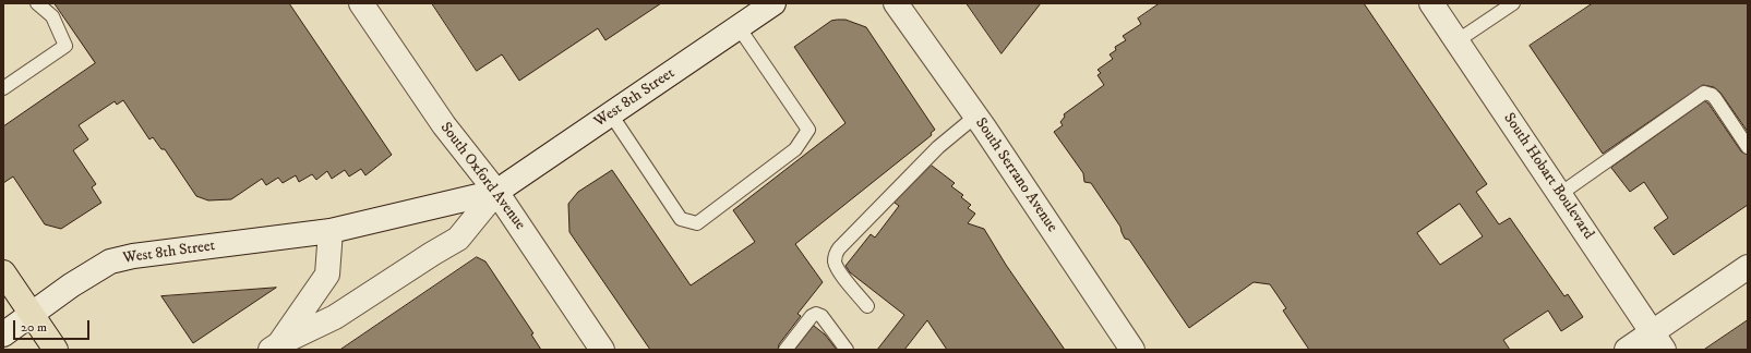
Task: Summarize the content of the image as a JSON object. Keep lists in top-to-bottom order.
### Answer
{
  "streets": {
    "street": [
      "West 8th Street",
      "South Serrano Avenue",
      "South Oxford Avenue",
      "South Hobart Boulevard"
    ]
  },
  "crossings": [
    ["West 8th Street", "South Oxford Avenue"]
  ],
  "scale_bar": "20 m"
}
